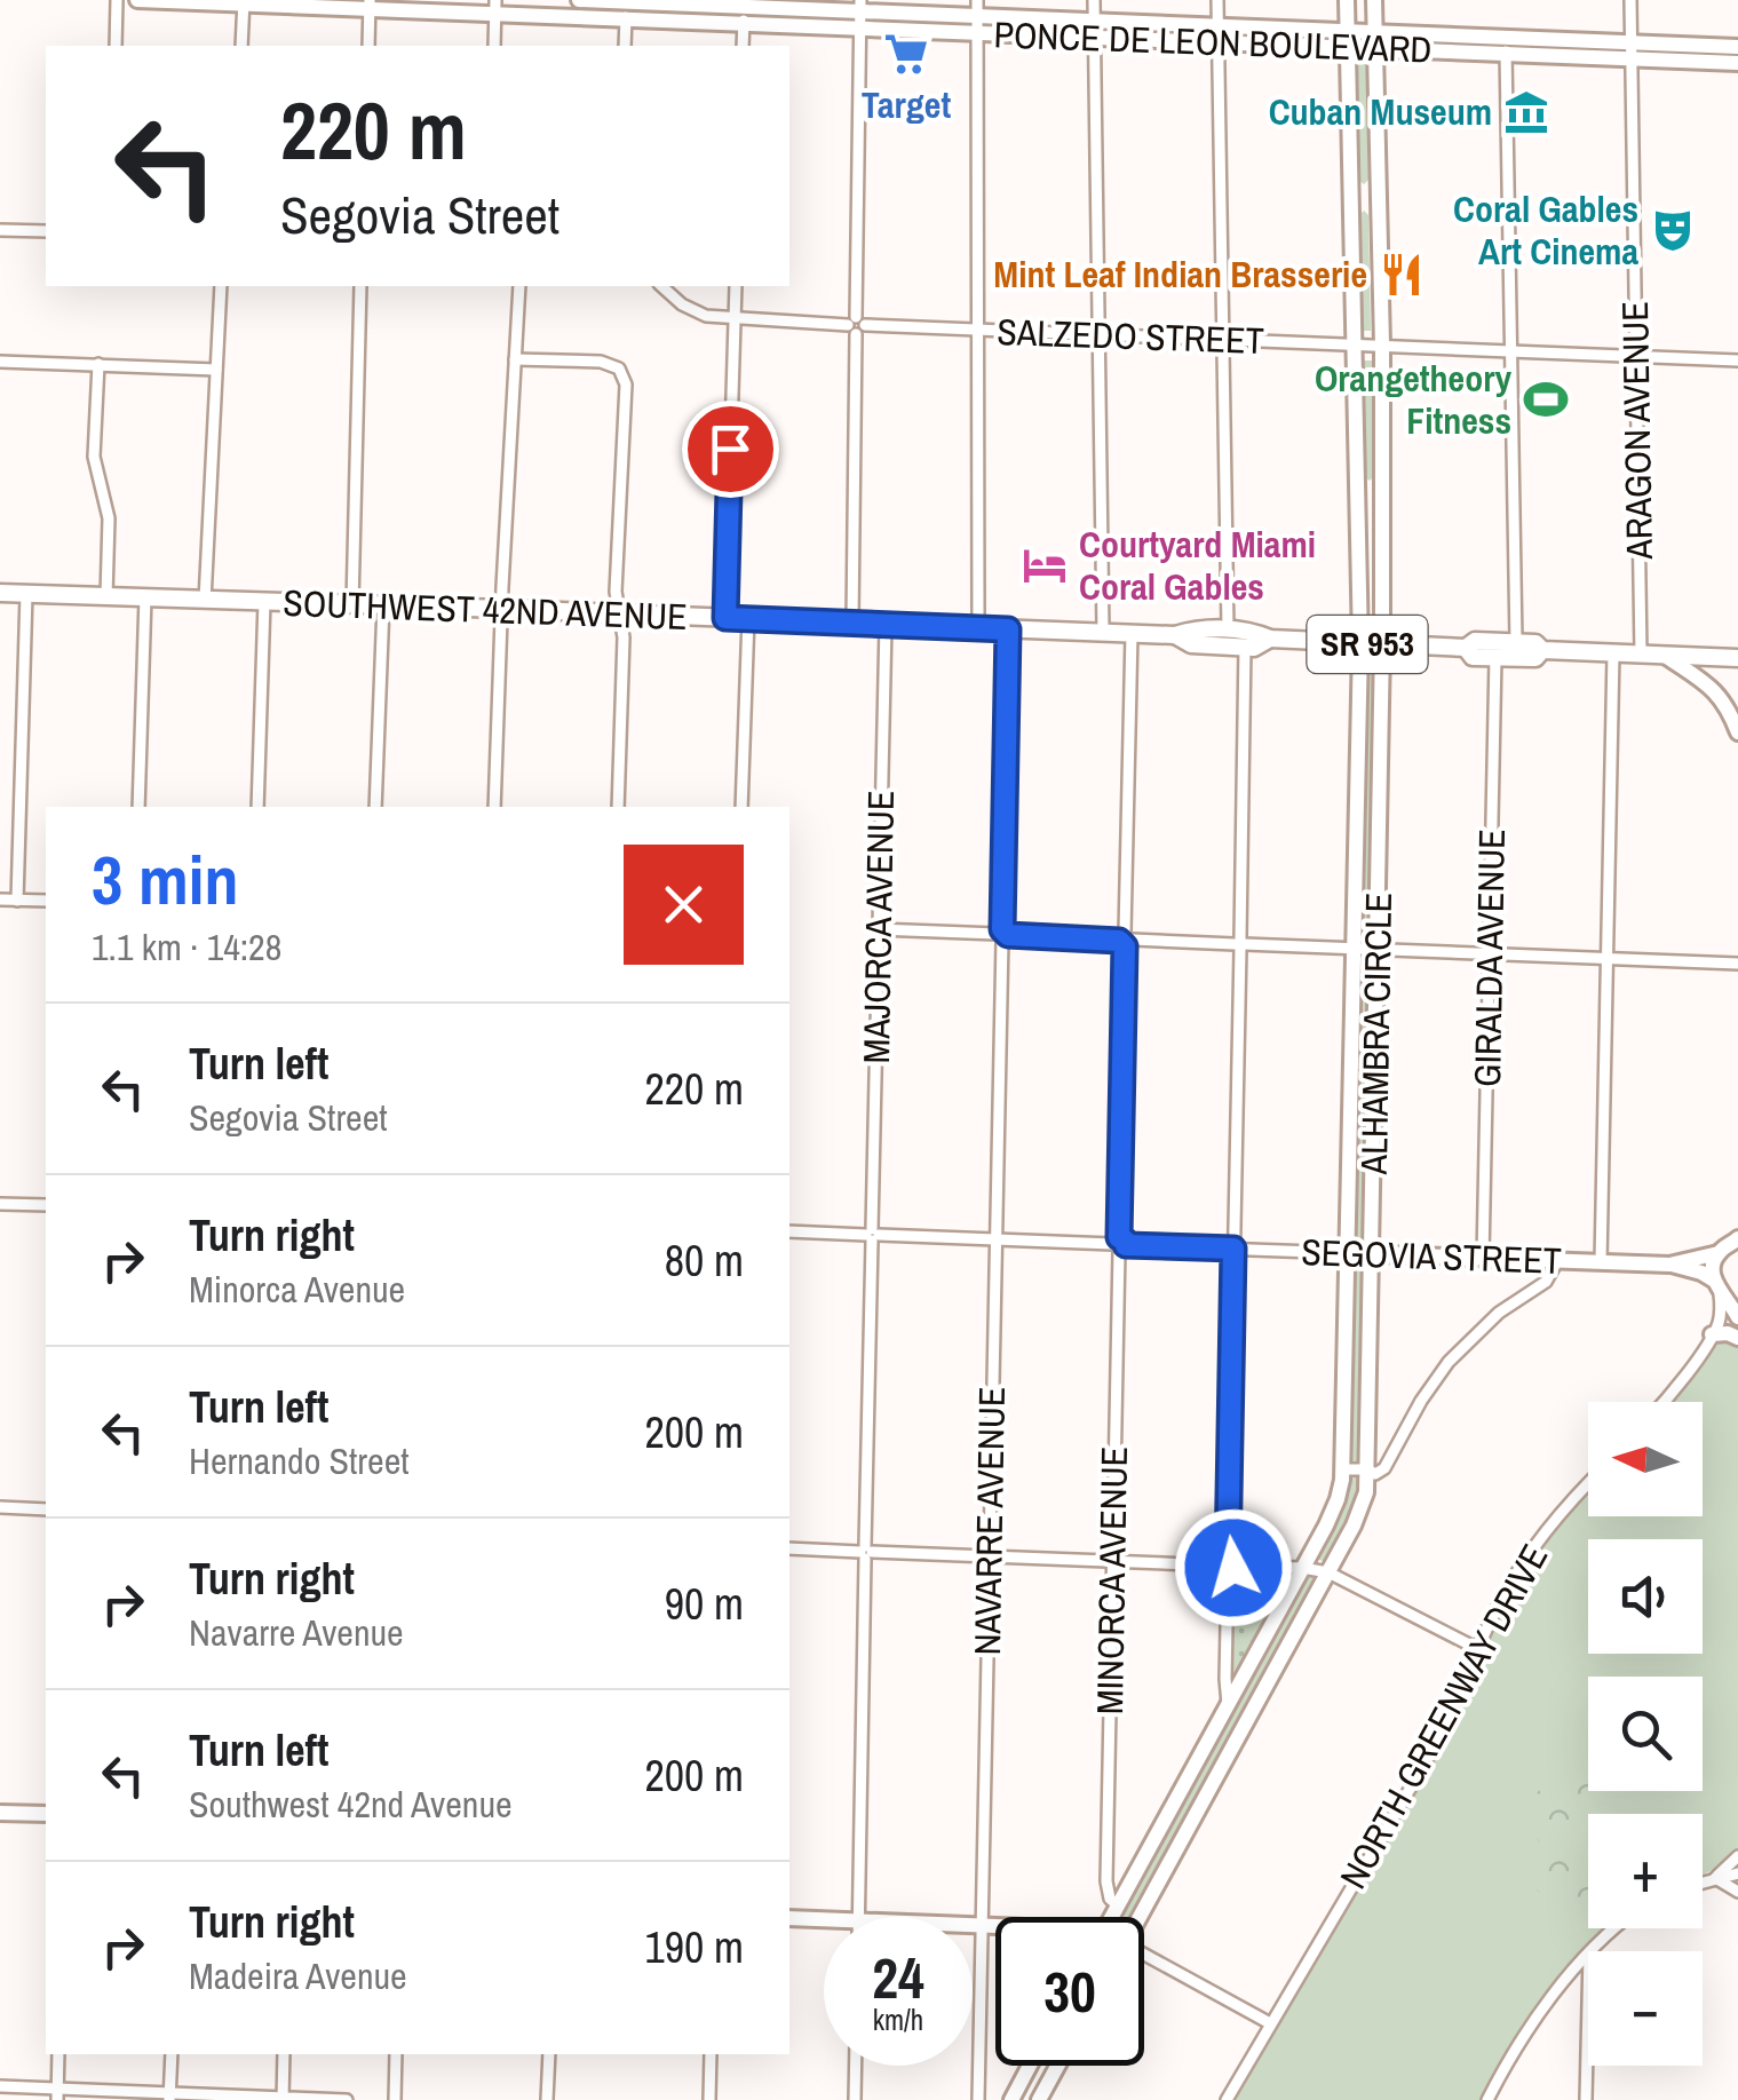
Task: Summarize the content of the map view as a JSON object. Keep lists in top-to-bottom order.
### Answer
{
  "streets": {
    "main road": ["SOUTHWEST 42ND AVENUE", "SR 953"],
    "street": [
      "PONCE DE LEON BOULEVARD",
      "SALZEDO STREET",
      "ARAGON AVENUE",
      "MAJORCA AVENUE",
      "GIRALDA AVENUE",
      "ALHAMBRA CIRCLE",
      "SEGOVIA STREET",
      "NAVARRE AVENUE",
      "MINORCA AVENUE",
      "NORTH GREENWAY DRIVE"
    ]
  },
  "crossings": [
    ["PONCE DE LEON BOULEVARD", "ARAGON AVENUE"],
    ["PONCE DE LEON BOULEVARD", "ALHAMBRA CIRCLE"],
    ["SALZEDO STREET", "ARAGON AVENUE"],
    ["SALZEDO STREET", "ALHAMBRA CIRCLE"],
    ["ARAGON AVENUE", "SOUTHWEST 42ND AVENUE"],
    ["SOUTHWEST 42ND AVENUE", "MAJORCA AVENUE"],
    ["SOUTHWEST 42ND AVENUE", "GIRALDA AVENUE"],
    ["SOUTHWEST 42ND AVENUE", "ALHAMBRA CIRCLE"],
    ["SOUTHWEST 42ND AVENUE", "NAVARRE AVENUE"],
    ["SOUTHWEST 42ND AVENUE", "MINORCA AVENUE"],
    ["MAJORCA AVENUE", "SEGOVIA STREET"],
    ["GIRALDA AVENUE", "SEGOVIA STREET"],
    ["ALHAMBRA CIRCLE", "SEGOVIA STREET"],
    ["ALHAMBRA CIRCLE", "MINORCA AVENUE"],
    ["SEGOVIA STREET", "NAVARRE AVENUE"],
    ["SEGOVIA STREET", "MINORCA AVENUE"]
  ],
  "places": {
    "supermarket": ["Target"],
    "museum": ["Cuban Museum"],
    "theatre": ["Coral Gables Art Cinema"],
    "restaurant": ["Mint Leaf Indian Brasserie"],
    "sports": ["Orangetheory Fitness"],
    "hotel": ["Courtyard Miami Coral Gables"]
  },
  "north": "left",
  "page": {
    "turn": ["220 m", "Segovia Street"],
    "heading": ["3 min", "1.1 km · 14:28"],
    "list": [
      {
        "name": "Turn left",
        "note": "Segovia Street",
        "value": "220 m"
      },
      {
        "name": "Turn right",
        "note": "Minorca Avenue",
        "value": "80 m"
      },
      {
        "name": "Turn left",
        "note": "Hernando Street",
        "value": "200 m"
      },
      {
        "name": "Turn right",
        "note": "Navarre Avenue",
        "value": "90 m"
      },
      {
        "name": "Turn left",
        "note": "Southwest 42nd Avenue",
        "value": "200 m"
      },
      {
        "name": "Turn right",
        "note": "Madeira Avenue",
        "value": "190 m"
      }
    ],
    "map_buttons": ["+", "−"],
    "speed": "24 km/h",
    "limit": "30"
  }
}
